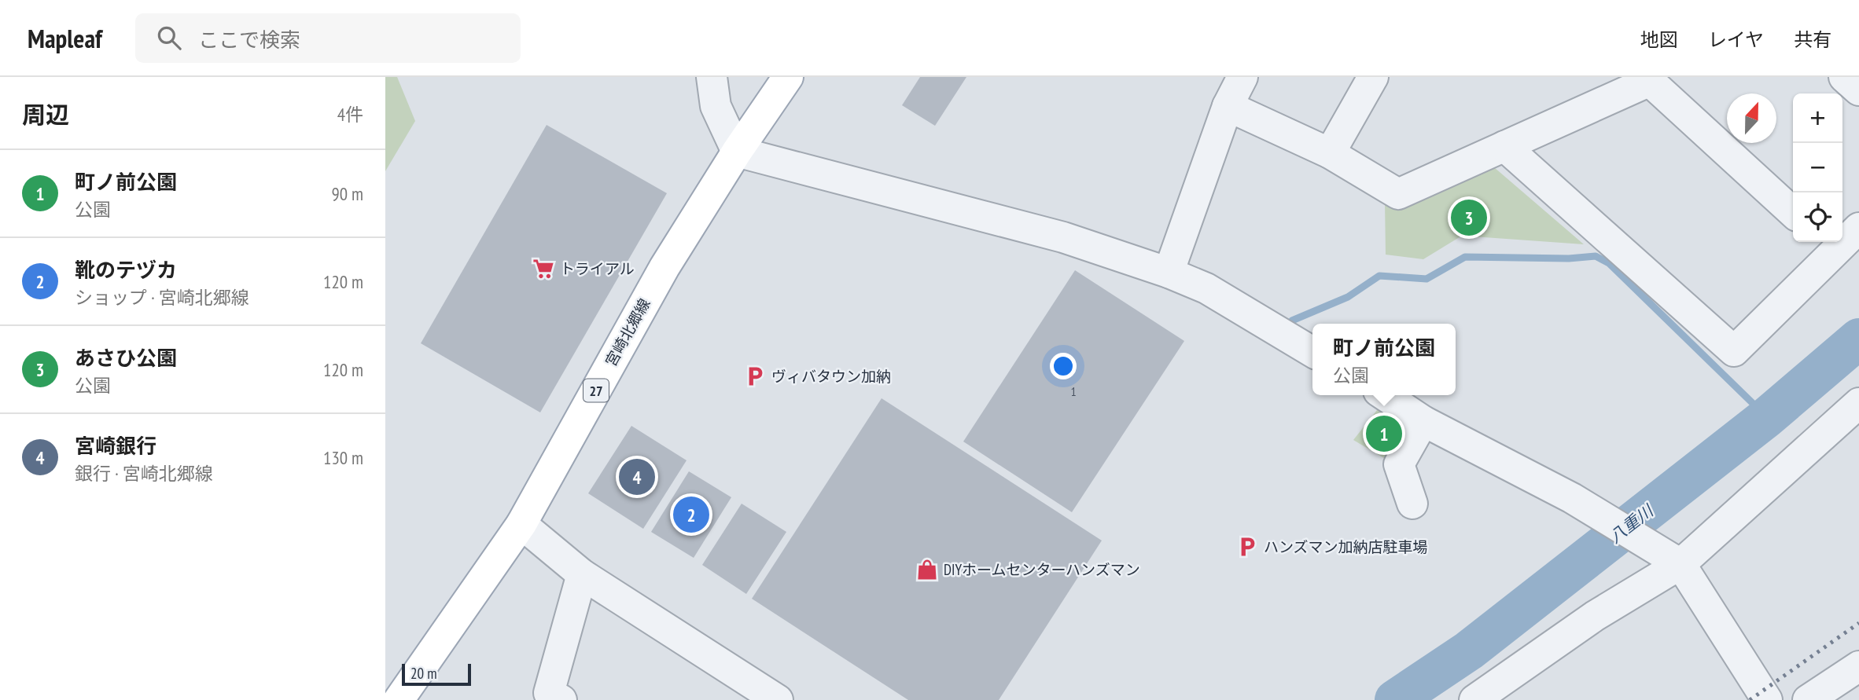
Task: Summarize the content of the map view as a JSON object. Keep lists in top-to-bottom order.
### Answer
{
  "streets": {
    "main road": ["宮崎北郷線", "27"]
  },
  "water": ["八重川"],
  "places": {
    "supermarket": ["トライアル"],
    "parking": ["ヴィバタウン加納", "ハンズマン加納店駐車場"],
    "shop": ["DIYホームセンターハンズマン"]
  },
  "house_numbers": ["1"],
  "scale_bar": "20 m",
  "north": "top",
  "page": {
    "header": "Mapleaf",
    "search": "ここで検索",
    "nav": ["地図", "レイヤ", "共有"],
    "heading": ["周辺", "4件"],
    "map_buttons": ["+", "−"],
    "list": [
      {
        "mark": "1",
        "name": "町ノ前公園",
        "note": "公園",
        "value": "90 m"
      },
      {
        "mark": "2",
        "name": "靴のテヅカ",
        "note": "ショップ · 宮崎北郷線",
        "value": "120 m"
      },
      {
        "mark": "3",
        "name": "あさひ公園",
        "note": "公園",
        "value": "120 m"
      },
      {
        "mark": "4",
        "name": "宮崎銀行",
        "note": "銀行 · 宮崎北郷線",
        "value": "130 m"
      }
    ],
    "pins": [
      "3",
      "1",
      "4",
      "2"
    ],
    "popup": ["町ノ前公園", "公園"],
    "scale": "20 m"
  }
}
